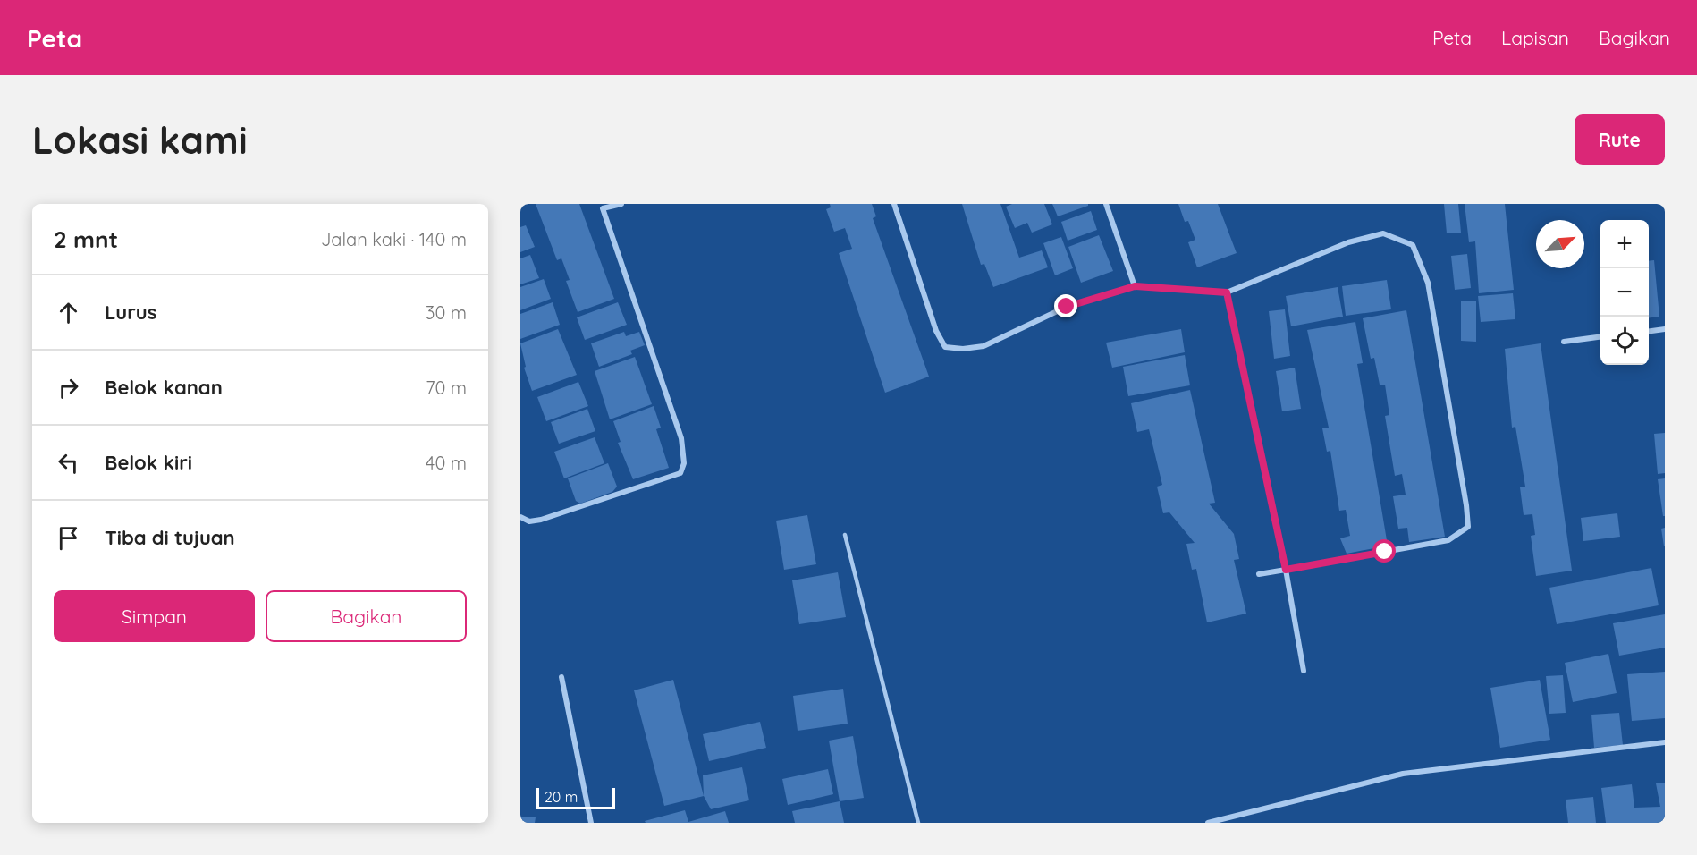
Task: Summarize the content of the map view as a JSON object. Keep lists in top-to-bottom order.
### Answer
{
  "scale_bar": "20 m",
  "north": "top right",
  "page": {
    "header": "Peta",
    "nav": ["Peta", "Lapisan", "Bagikan"],
    "buttons": [
      "Rute",
      ["Simpan", "Bagikan"]
    ],
    "title": "Lokasi kami",
    "heading": ["2 mnt", "Jalan kaki · 140 m"],
    "map_buttons": ["+", "−"],
    "list": [
      ["Lurus", "30 m"],
      ["Belok kanan", "70 m"],
      ["Belok kiri", "40 m"],
      "Tiba di tujuan"
    ],
    "scale": "20 m"
  }
}
